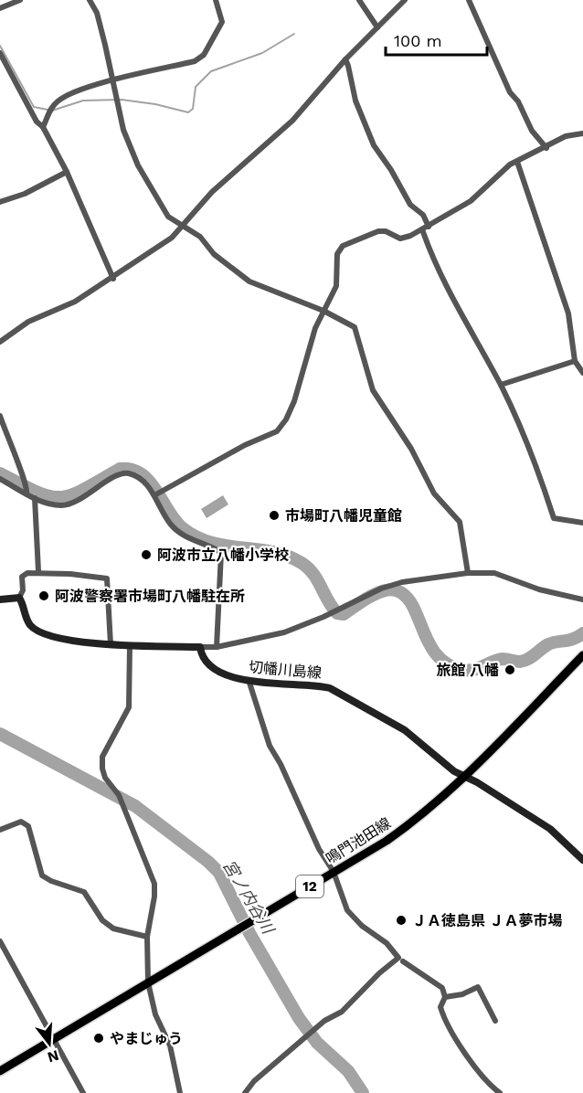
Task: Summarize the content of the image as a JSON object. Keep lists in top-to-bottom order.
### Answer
{
  "streets": {
    "main road": ["切幡川島線", "鳴門池田線", "12"]
  },
  "crossings": [
    ["切幡川島線", "鳴門池田線"]
  ],
  "water": ["宮ノ内谷川"],
  "places": [
    "市場町八幡児童館",
    "阿波市立八幡小学校",
    "阿波警察署市場町八幡駐在所",
    "旅館 八幡",
    "ＪＡ徳島県 ＪＡ夢市場",
    "やまじゅう"
  ],
  "scale_bar": "100 m",
  "north": "bottom"
}
